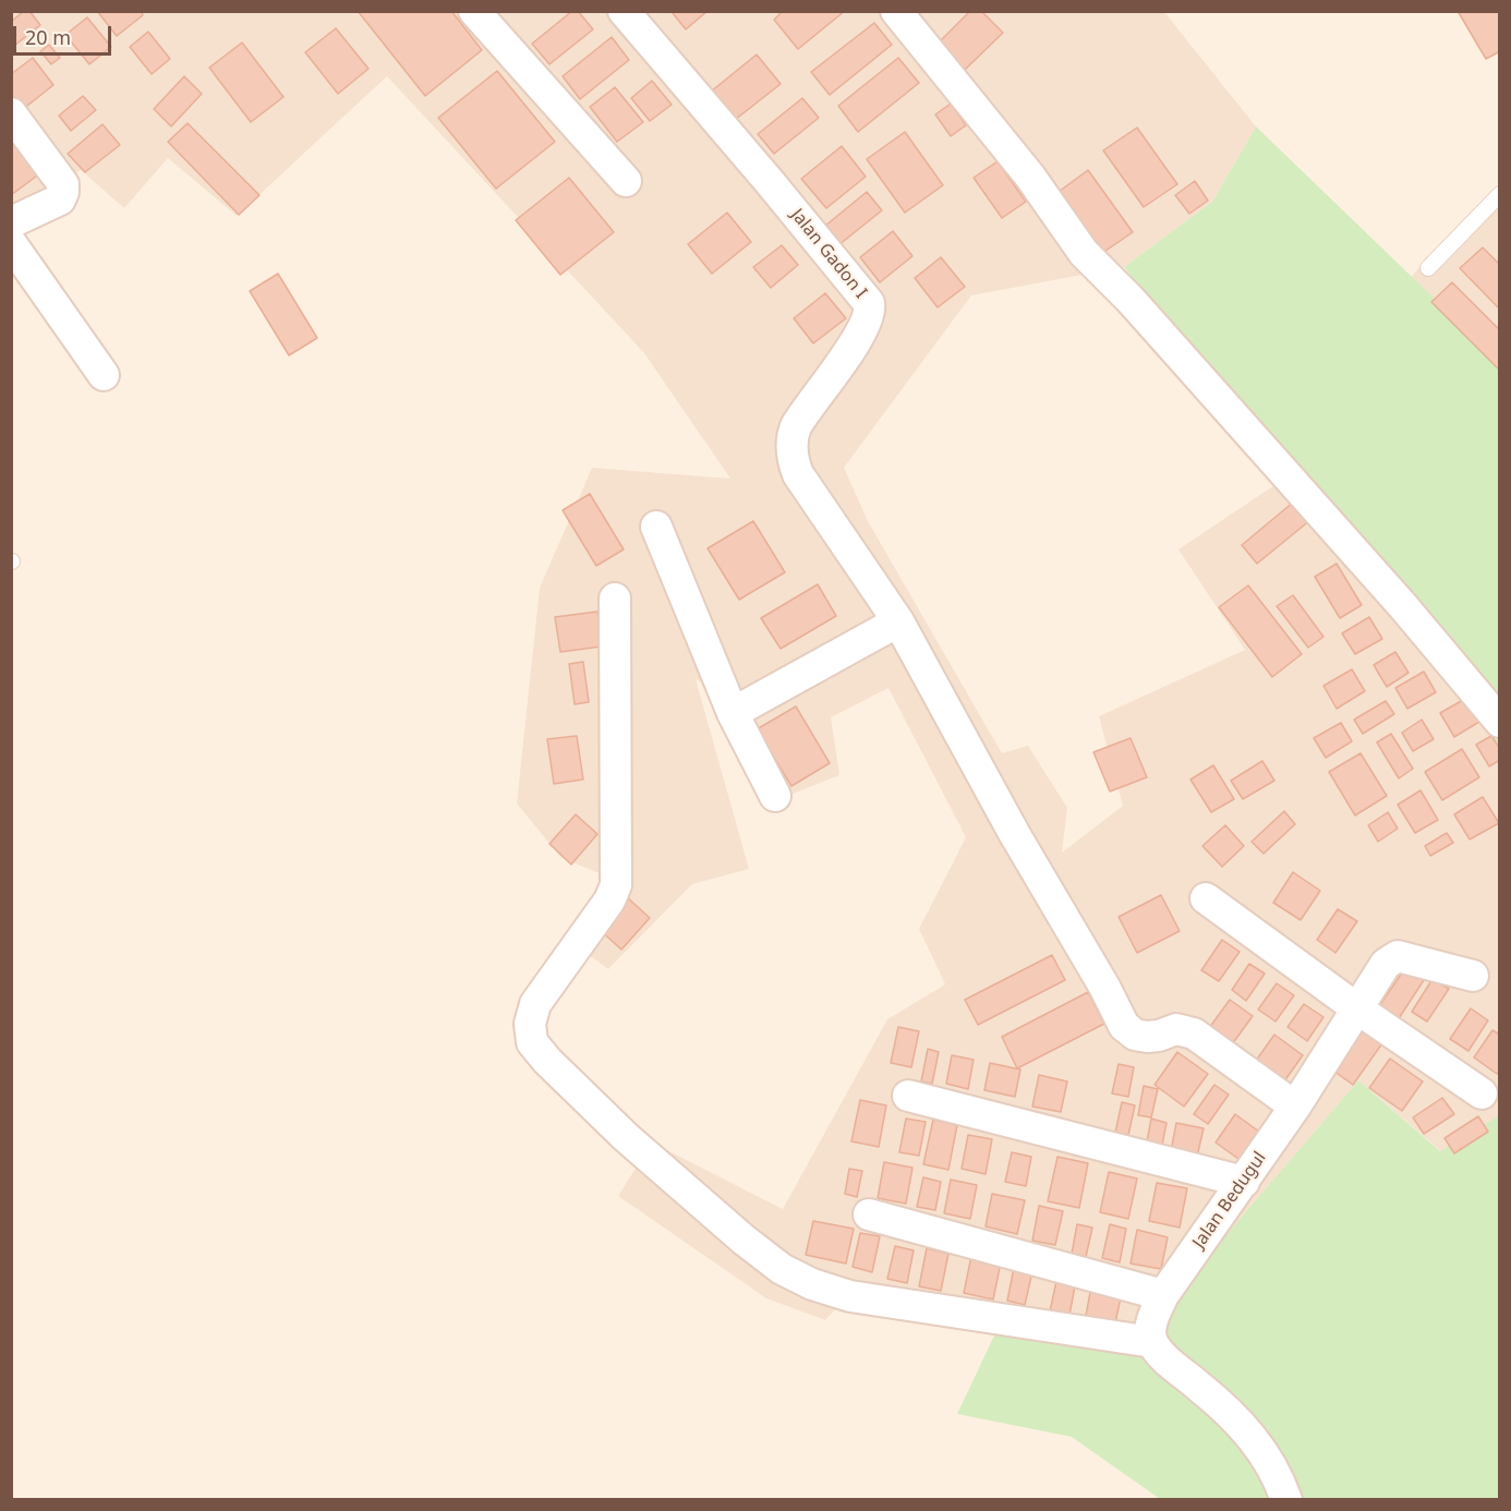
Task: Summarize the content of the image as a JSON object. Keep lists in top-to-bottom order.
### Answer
{
  "streets": {
    "street": ["Jalan Gadon I", "Jalan Bedugul"]
  },
  "scale_bar": "20 m"
}
